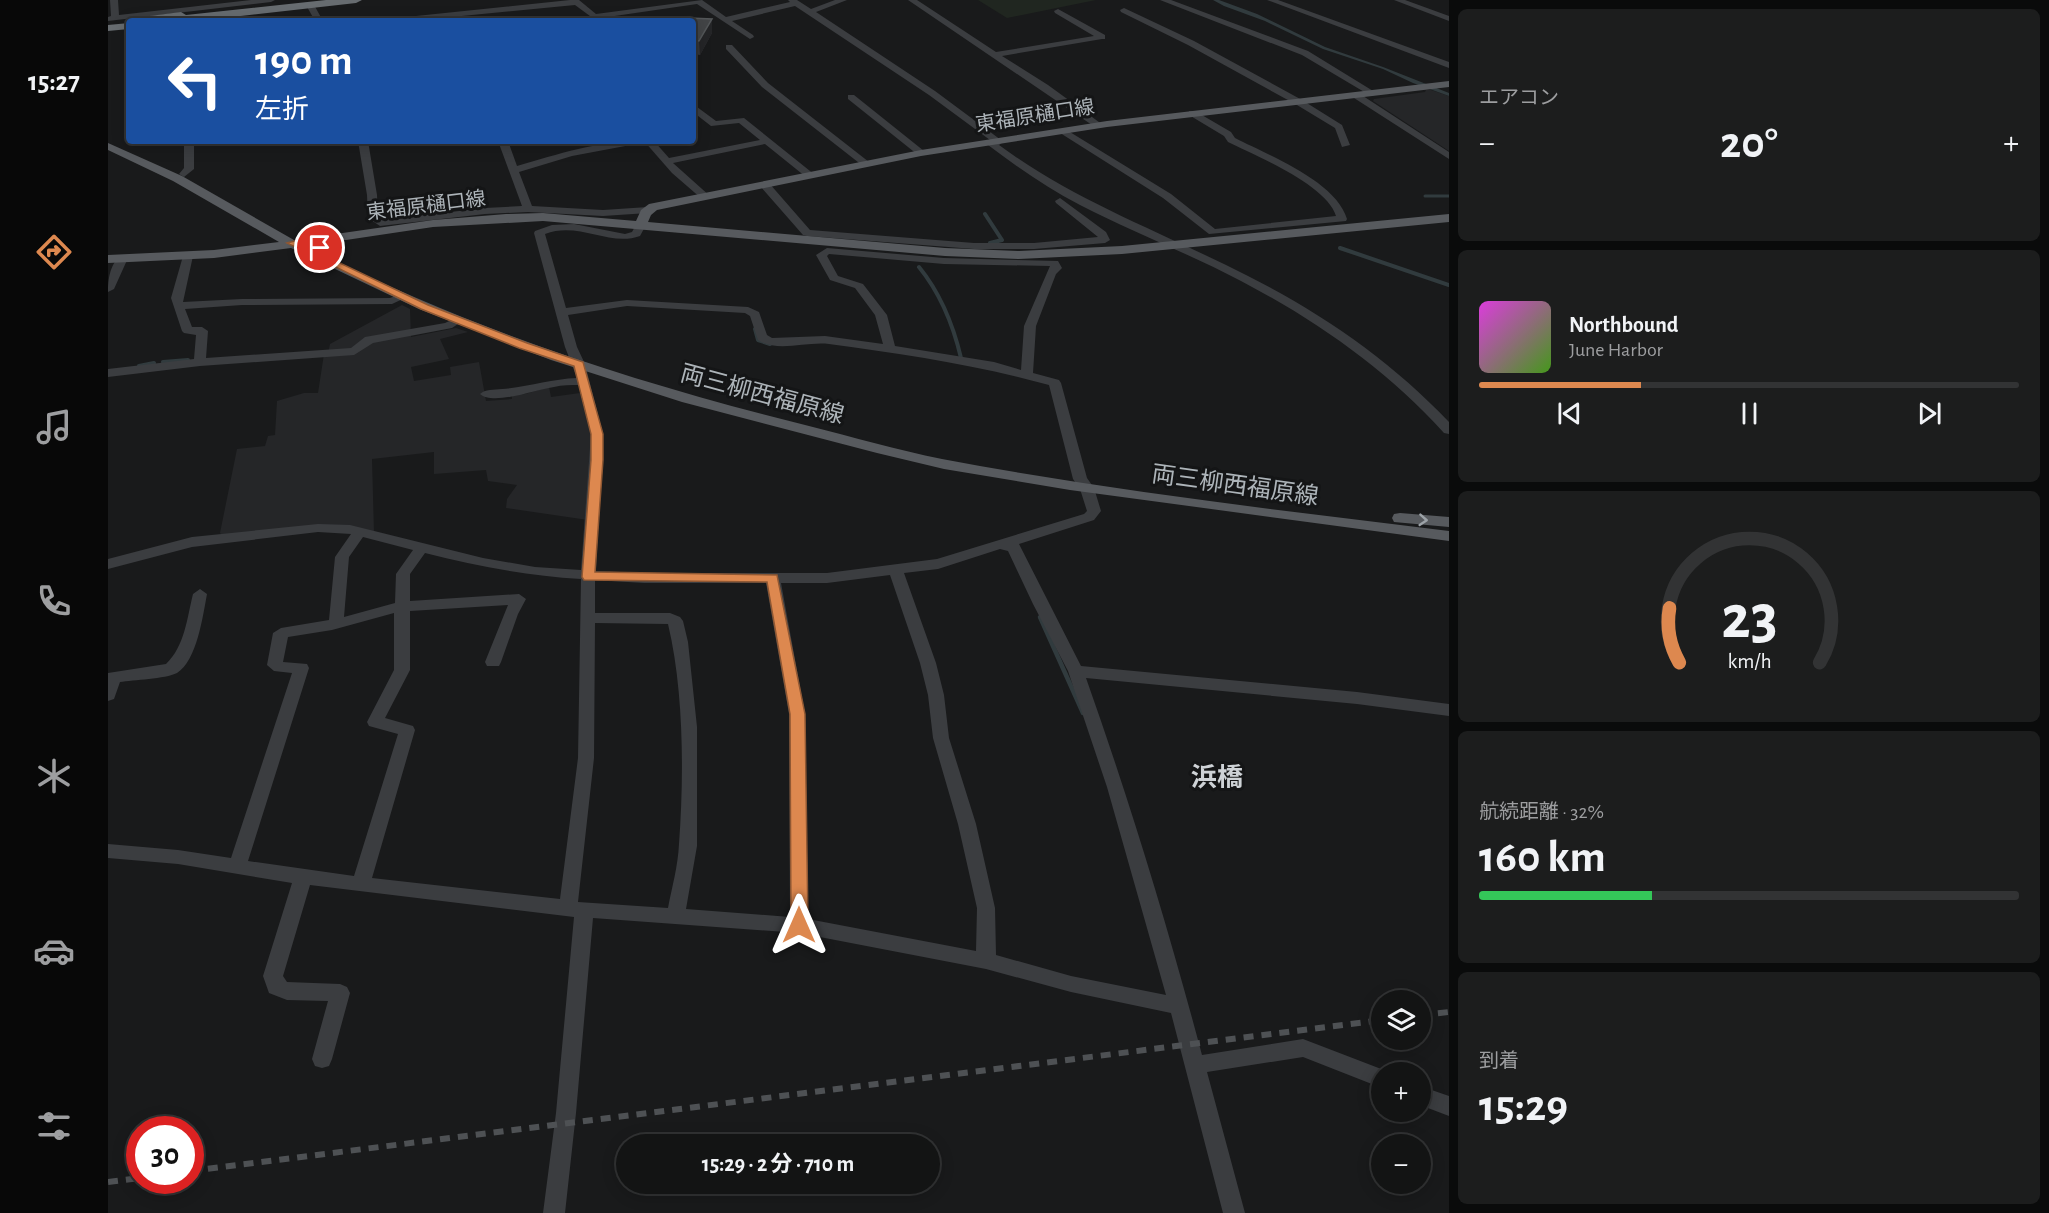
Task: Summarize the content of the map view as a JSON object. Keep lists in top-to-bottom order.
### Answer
{
  "streets": {
    "main road": ["東福原樋口線", "両三柳西福原線"]
  },
  "crossings": [
    ["東福原樋口線", "両三柳西福原線"]
  ],
  "districts": ["浜橋"],
  "page": {
    "tabs": "15:27",
    "tile": [
      "エアコン",
      ["航続距離 · 32%", "160 km"],
      ["到着", "15:29"]
    ],
    "turn": ["190 m", "左折"],
    "heat": ["−", "20°", "+"],
    "song": ["Northbound", "June Harbor"],
    "map_buttons": ["+", "−"],
    "limit": "30",
    "trip": "15:29 · 2 分 · 710 m",
    "gauge": ["23", "km/h"]
  }
}
